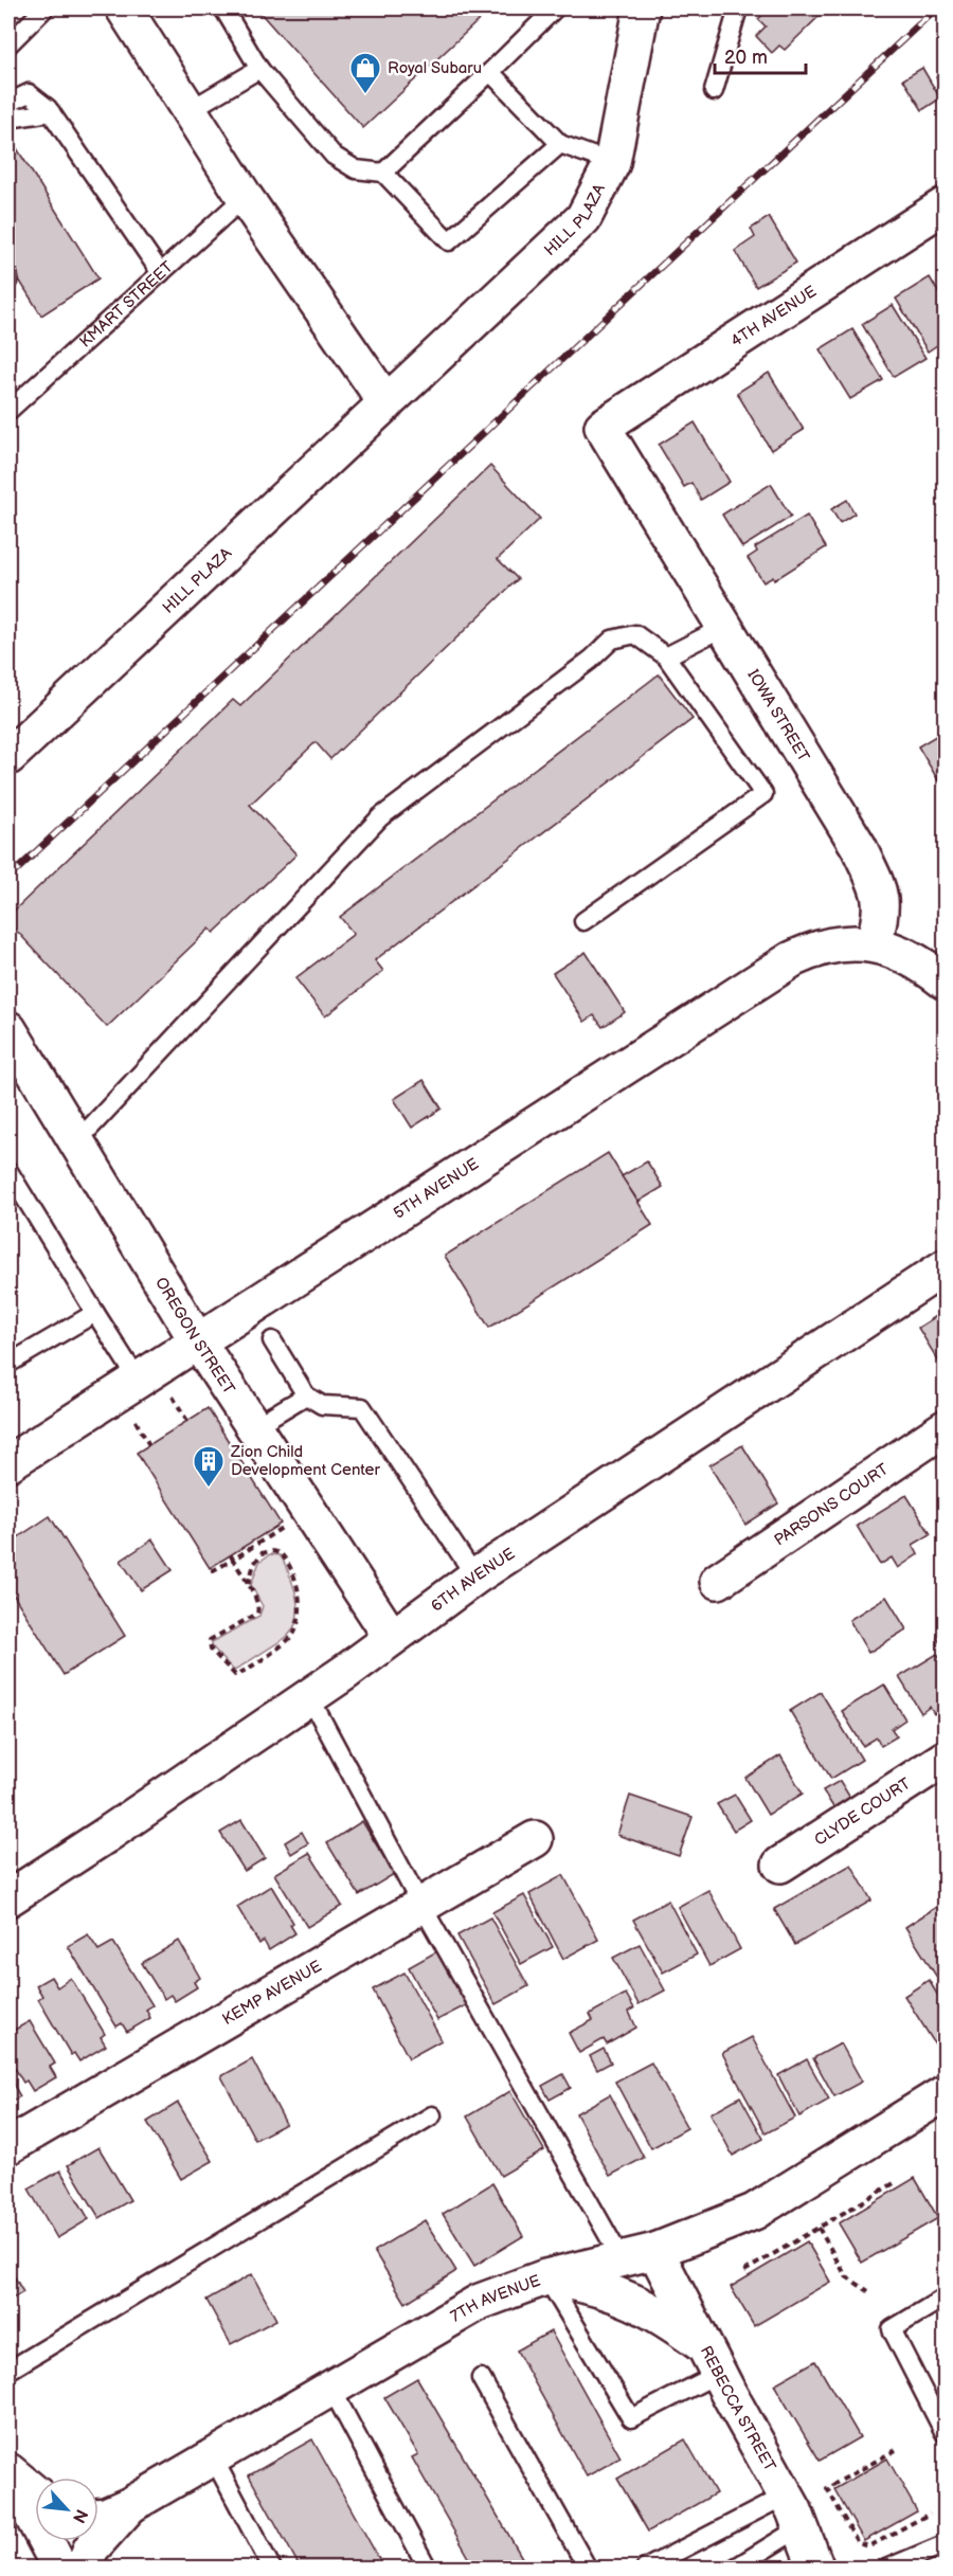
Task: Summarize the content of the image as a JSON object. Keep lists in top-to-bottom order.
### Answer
{
  "streets": {
    "street": [
      "HILL PLAZA",
      "4TH AVENUE",
      "IOWA STREET",
      "5TH AVENUE",
      "OREGON STREET",
      "PARSONS COURT",
      "6TH AVENUE",
      "CLYDE COURT",
      "KEMP AVENUE",
      "7TH AVENUE",
      "REBECCA STREET"
    ],
    "lane": ["KMART STREET"]
  },
  "crossings": [
    ["4TH AVENUE", "IOWA STREET"],
    ["IOWA STREET", "5TH AVENUE"],
    ["5TH AVENUE", "OREGON STREET"],
    ["OREGON STREET", "6TH AVENUE"],
    ["7TH AVENUE", "REBECCA STREET"]
  ],
  "places": {
    "shop": ["Royal Subaru"],
    "building": ["Zion Child Development Center"]
  },
  "scale_bar": "20 m",
  "north": "bottom right"
}
